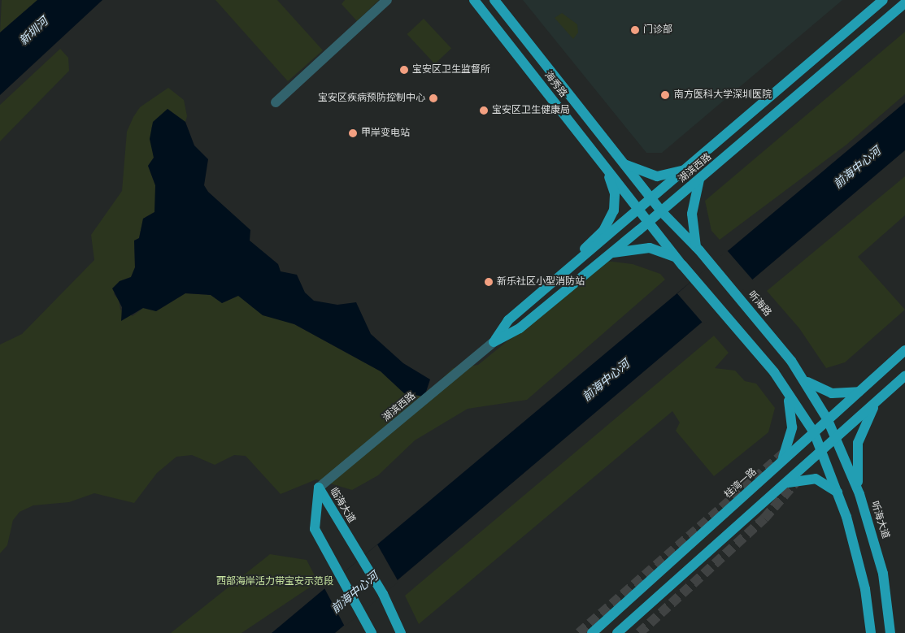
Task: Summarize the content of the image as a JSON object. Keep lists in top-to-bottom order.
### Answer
{
  "streets": {
    "main road": [
      "海秀路",
      "湖滨西路",
      "听海路",
      "桂湾一路",
      "临海大道",
      "听海大道"
    ]
  },
  "crossings": [
    ["海秀路", "湖滨西路"],
    ["海秀路", "听海路"],
    ["湖滨西路", "听海路"],
    ["湖滨西路", "临海大道"],
    ["听海路", "桂湾一路"],
    ["听海路", "听海大道"],
    ["桂湾一路", "听海大道"]
  ],
  "water": ["新圳河", "前海中心河"],
  "parks": ["西部海岸活力带宝安示范段"],
  "places": [
    "门诊部",
    "宝安区卫生监督所",
    "南方医科大学深圳医院",
    "宝安区疾病预防控制中心",
    "宝安区卫生健康局",
    "甲岸变电站",
    "新乐社区小型消防站"
  ]
}
